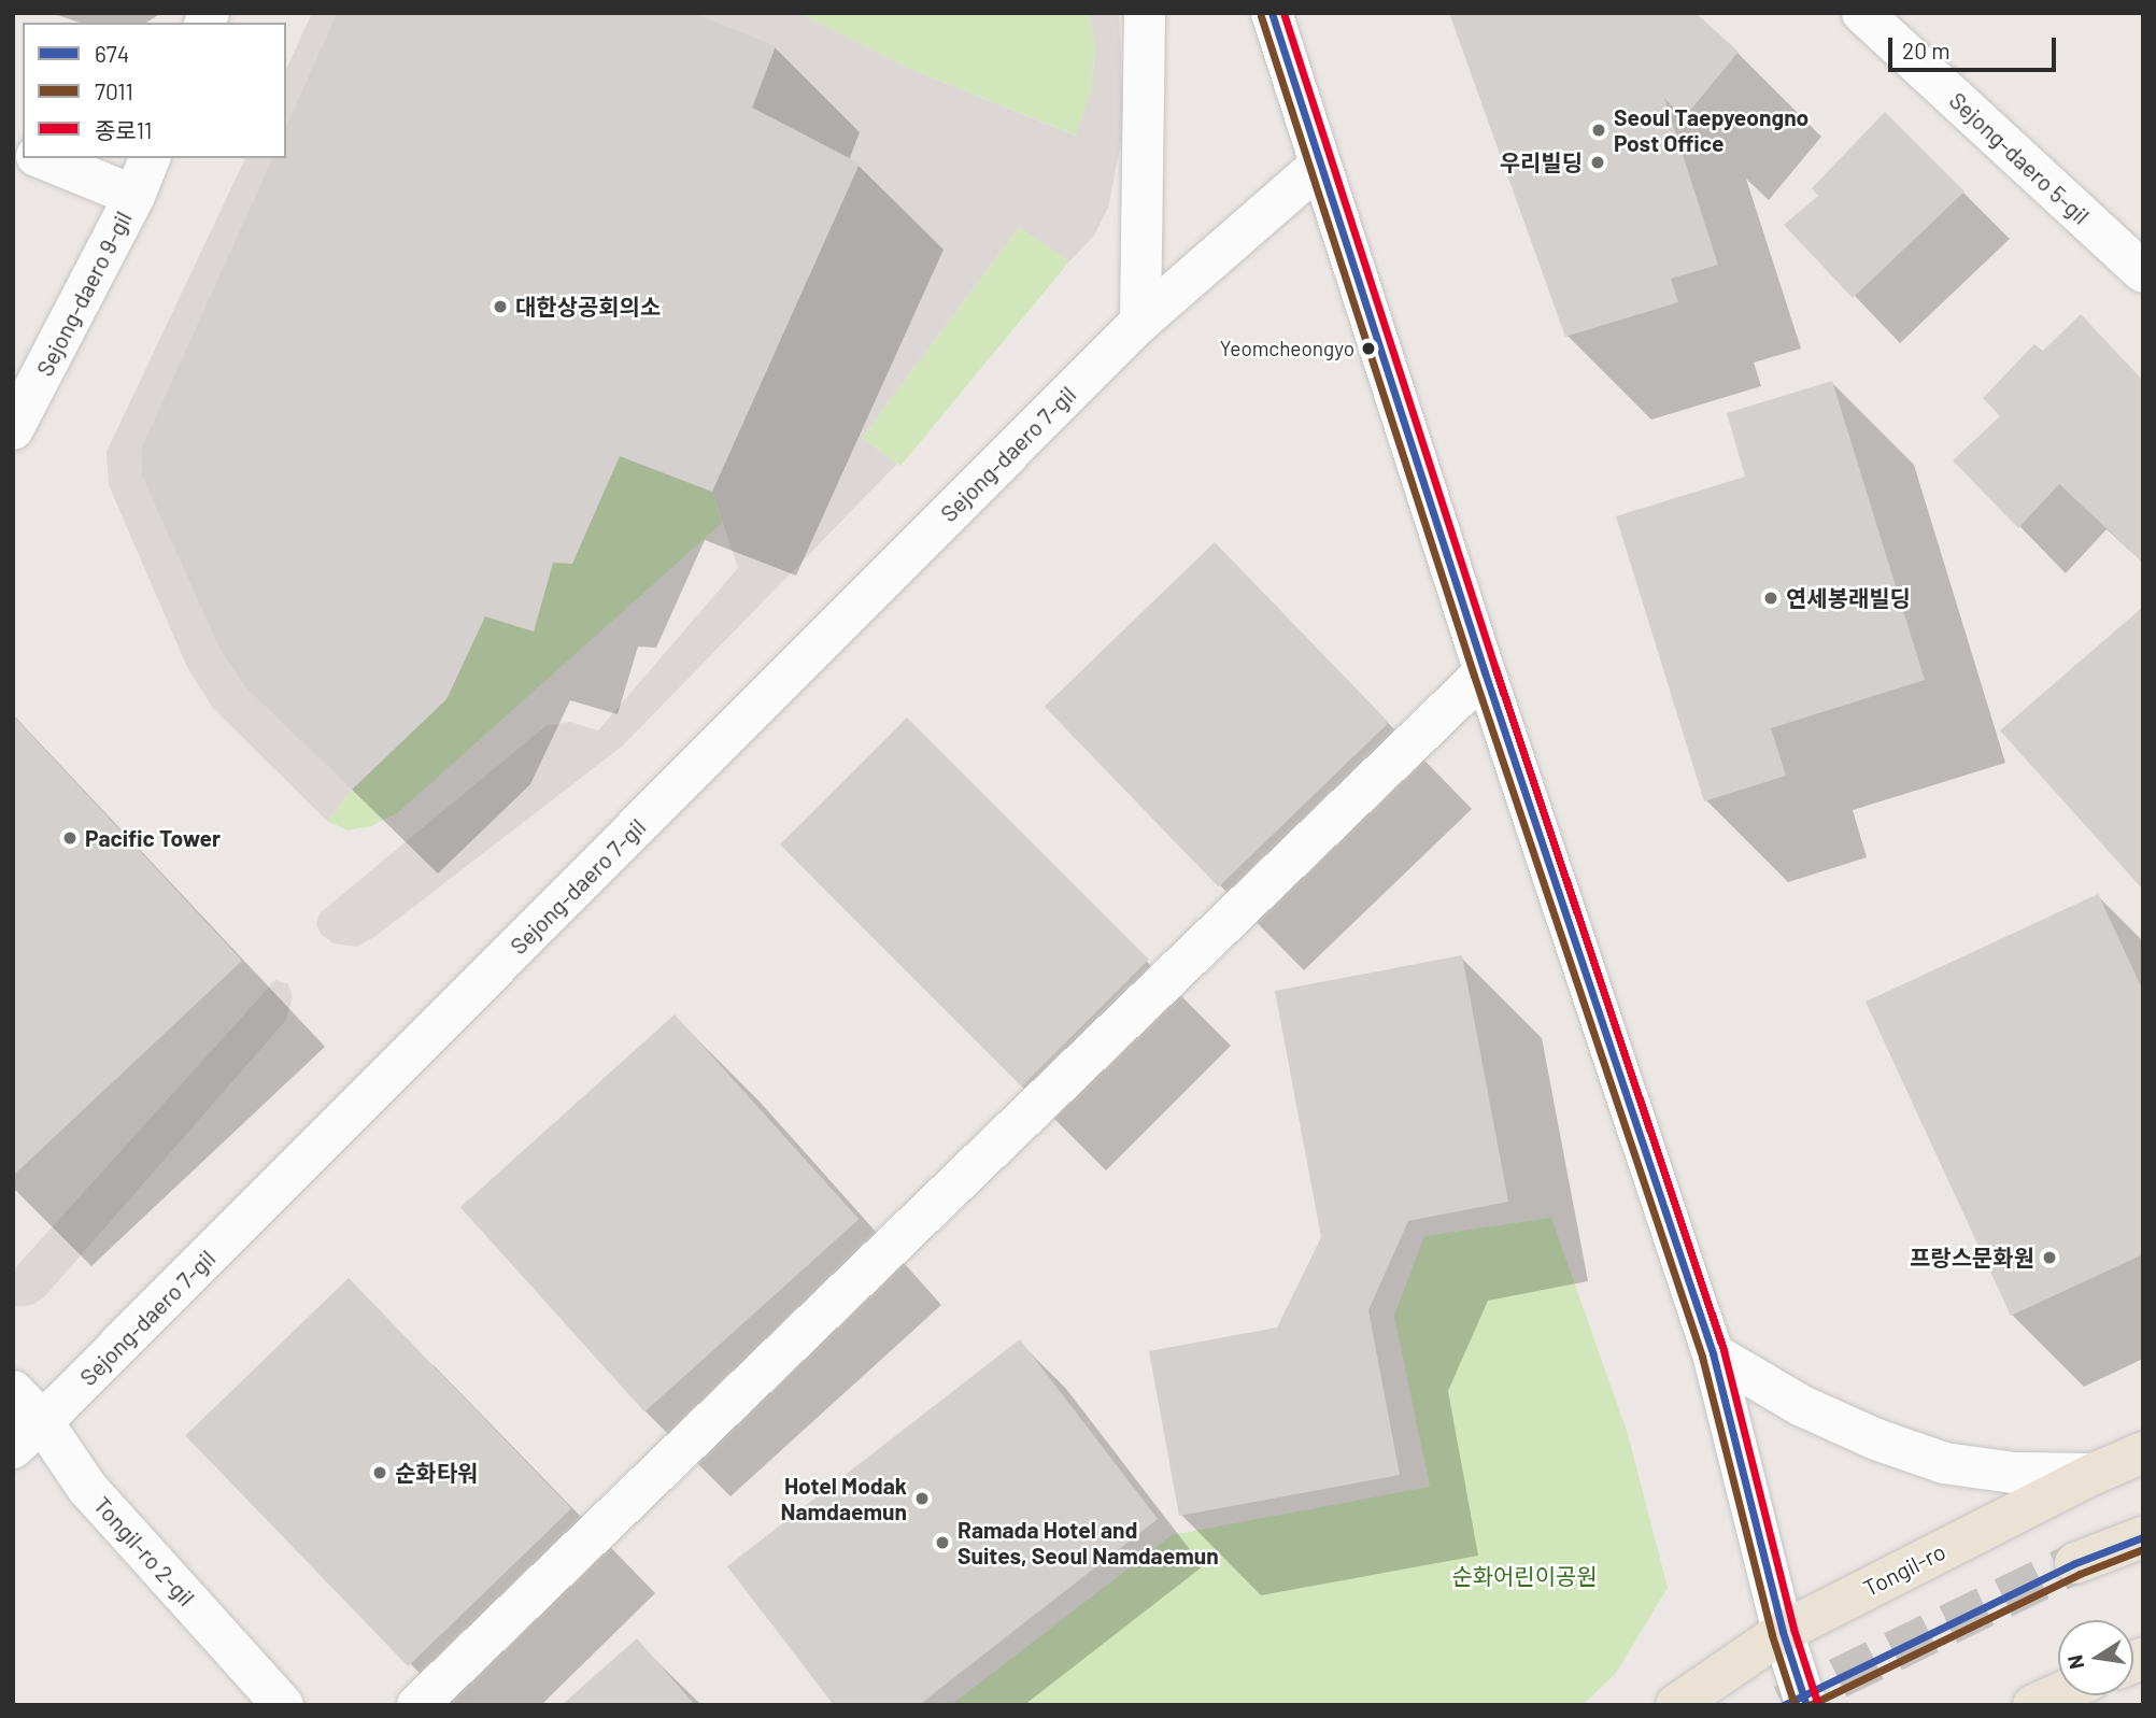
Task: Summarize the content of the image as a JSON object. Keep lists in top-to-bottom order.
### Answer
{
  "streets": {
    "main road": ["Tongil-ro"],
    "street": [
      "Sejong-daero 5-gil",
      "Sejong-daero 9-gil",
      "Sejong-daero 7-gil",
      "Tongil-ro 2-gil"
    ]
  },
  "crossings": [
    ["Sejong-daero 7-gil", "Tongil-ro 2-gil"]
  ],
  "parks": ["순화어린이공원"],
  "places": [
    "Seoul Taepyeongno Post Office",
    "우리빌딩",
    "대한상공회의소",
    "Yeomcheongyo",
    "연세봉래빌딩",
    "Pacific Tower",
    "프랑스문화원",
    "순화타워",
    "Hotel Modak Namdaemun",
    "Ramada Hotel and Suites, Seoul Namdaemun"
  ],
  "lines": ["transit line 674", "transit line 종로11", "transit line 7011"],
  "legend": ["674", "7011", "종로11"],
  "scale_bar": "20 m",
  "north": "left"
}
